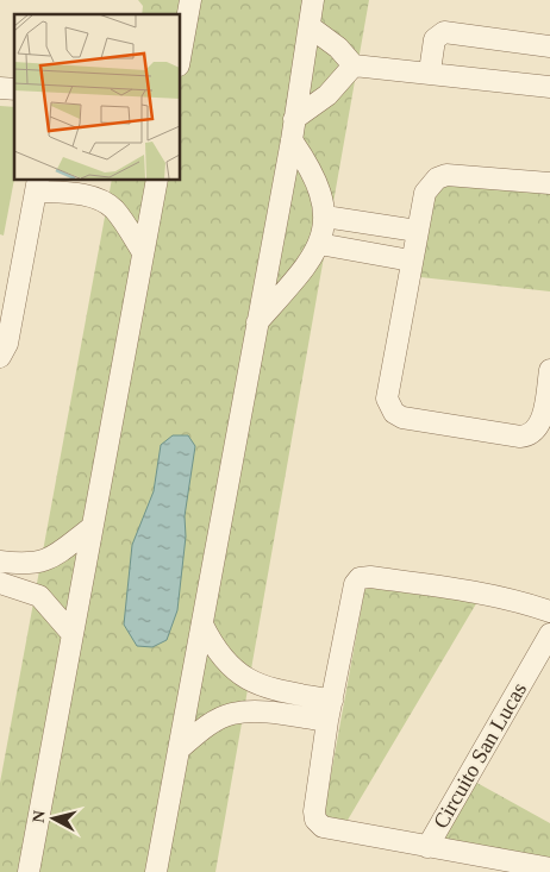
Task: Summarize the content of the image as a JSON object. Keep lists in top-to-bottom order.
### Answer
{
  "streets": {
    "street": ["Circuito San Lucas"]
  },
  "north": "left"
}
